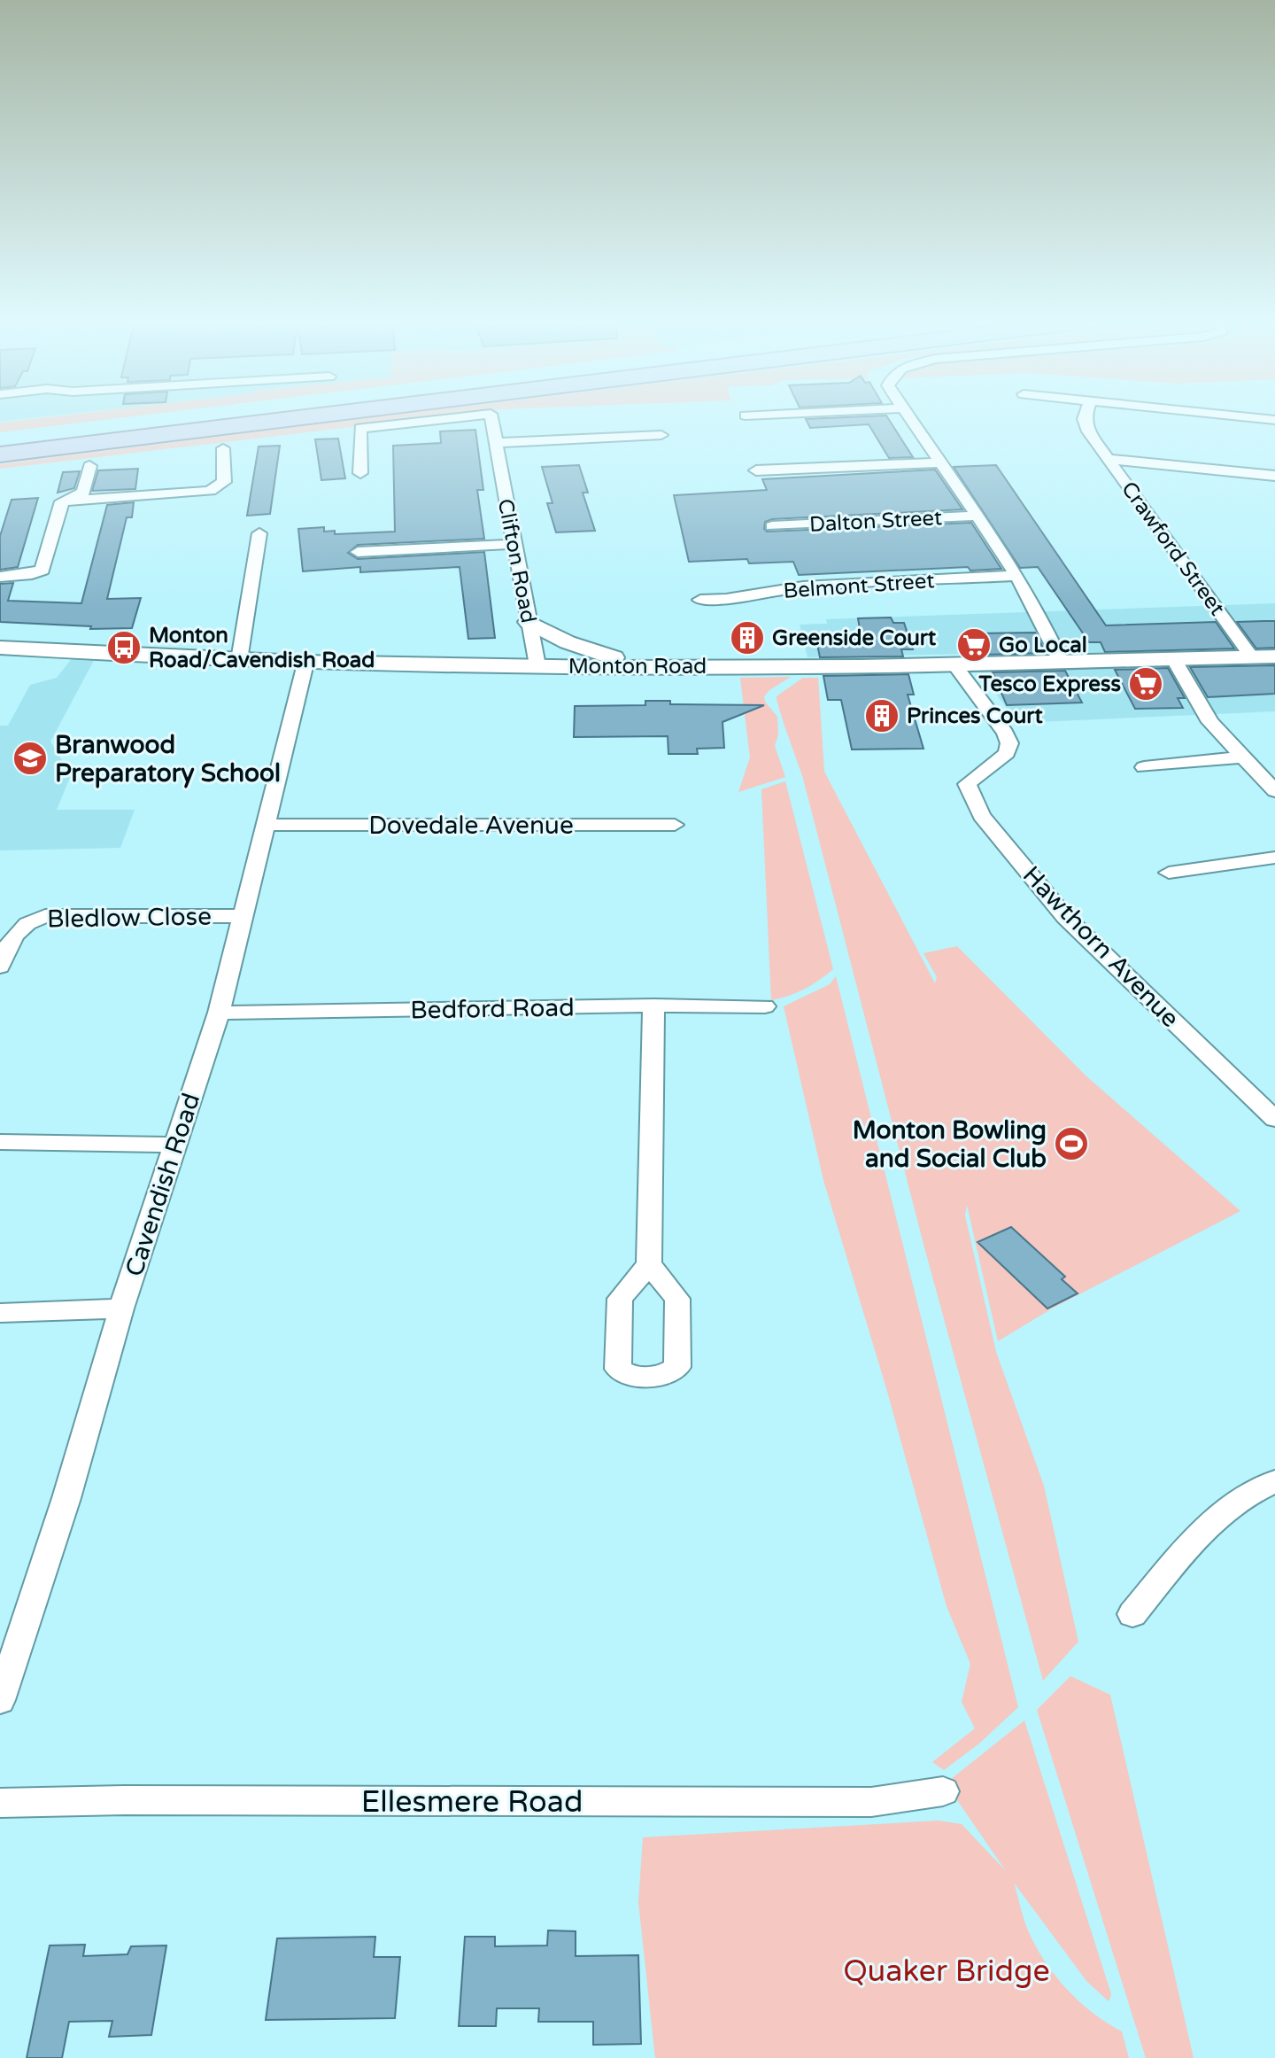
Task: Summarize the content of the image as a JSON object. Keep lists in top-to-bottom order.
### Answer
{
  "streets": {
    "main road": ["Monton Road"],
    "street": [
      "Dalton Street",
      "Crawford Street",
      "Clifton Road",
      "Belmont Street",
      "Dovedale Avenue",
      "Bledlow Close",
      "Hawthorn Avenue",
      "Bedford Road",
      "Cavendish Road",
      "Ellesmere Road"
    ]
  },
  "crossings": [
    ["Crawford Street", "Monton Road"],
    ["Clifton Road", "Monton Road"],
    ["Monton Road", "Hawthorn Avenue"],
    ["Monton Road", "Cavendish Road"],
    ["Dovedale Avenue", "Cavendish Road"],
    ["Bledlow Close", "Cavendish Road"],
    ["Bedford Road", "Cavendish Road"]
  ],
  "parks": ["Quaker Bridge"],
  "places": {
    "building": ["Greenside Court", "Princes Court"],
    "supermarket": ["Go Local", "Tesco Express"],
    "bus stop": ["Monton Road/Cavendish Road"],
    "school or university": ["Branwood Preparatory School"],
    "sports": ["Monton Bowling and Social Club"]
  }
}
